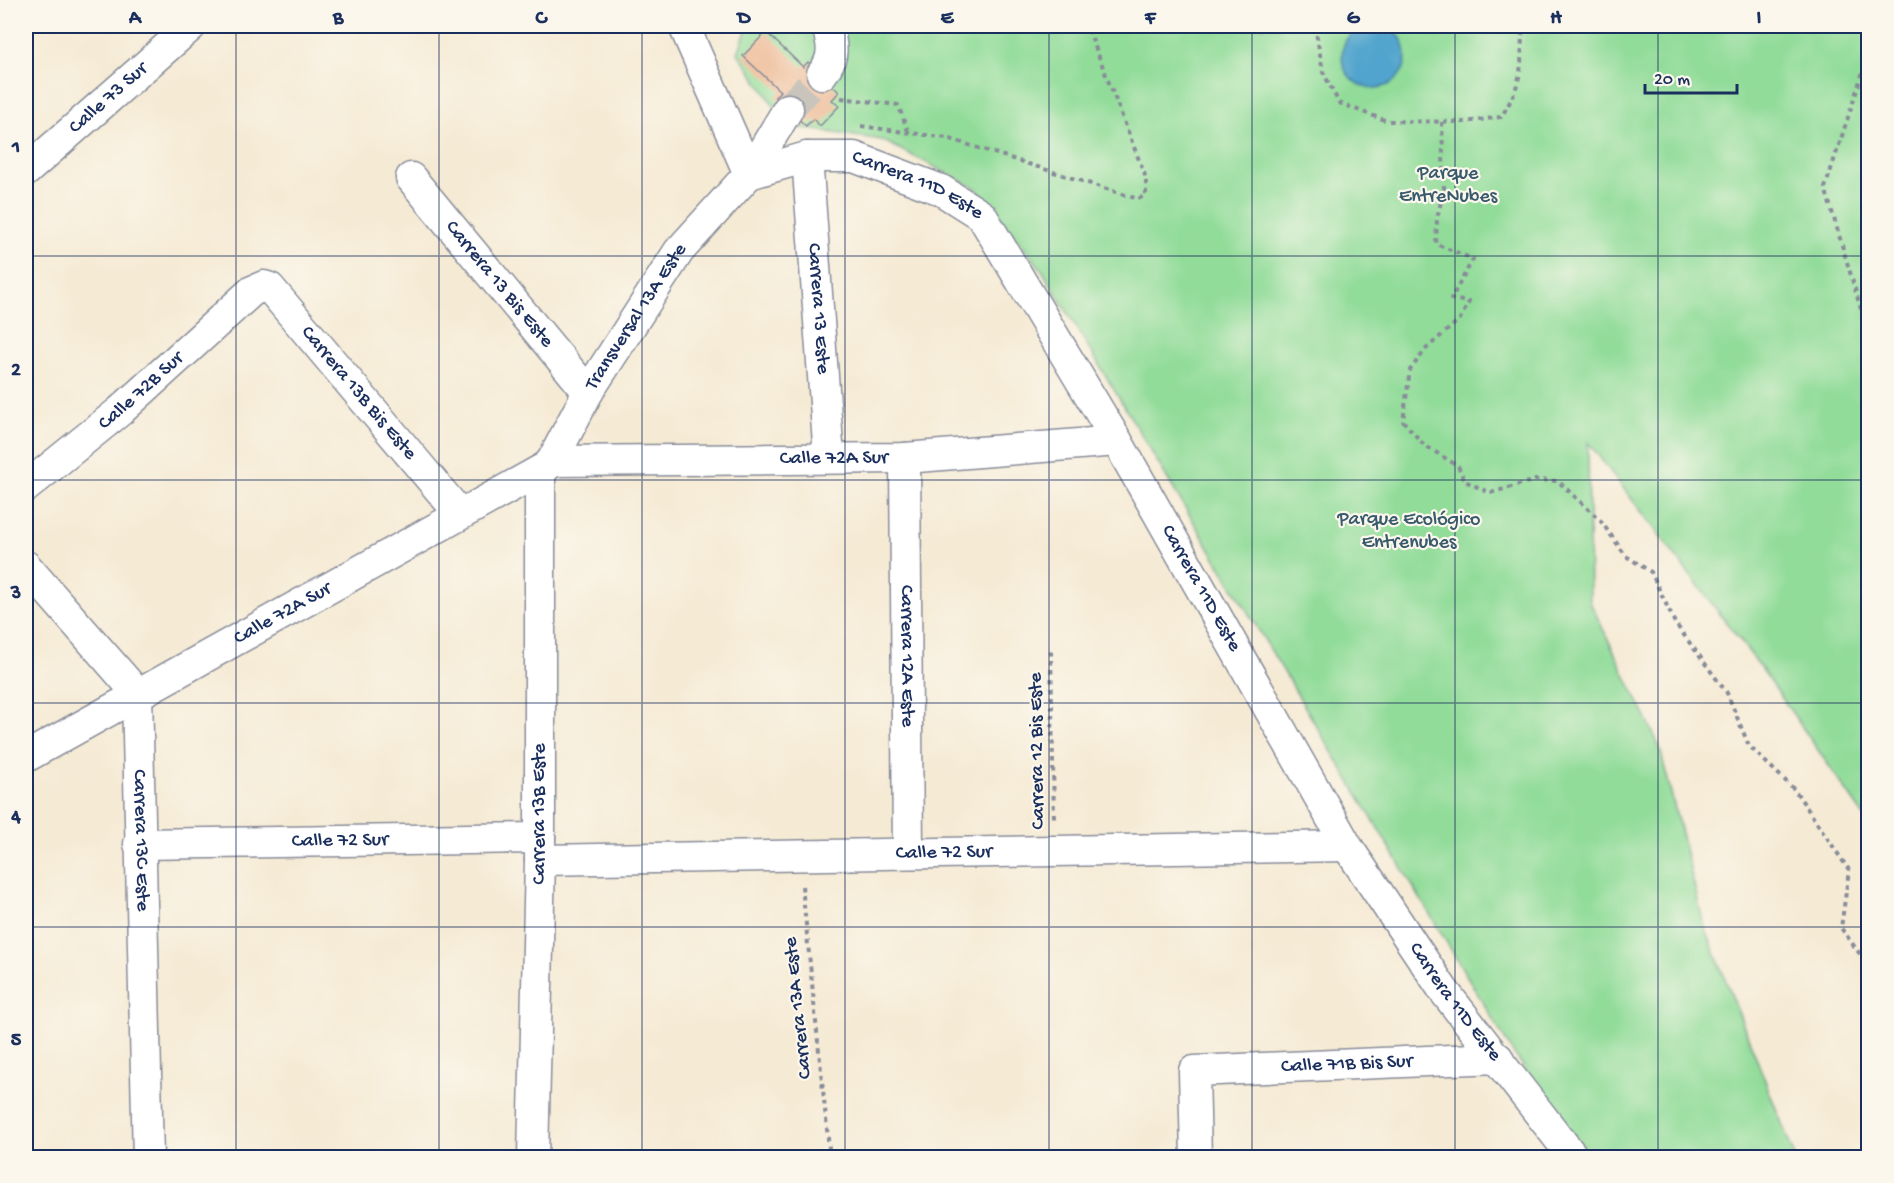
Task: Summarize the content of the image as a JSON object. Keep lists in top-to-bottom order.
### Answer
{
  "streets": {
    "street": [
      "Calle 73 Sur",
      "Carrera 11D Este",
      "Carrera 13 Bis Este",
      "Carrera 13 Este",
      "Transversal 13A Este",
      "Calle 72B Sur",
      "Carrera 13B Bis Este",
      "Calle 72A Sur",
      "Carrera 12A Este",
      "Carrera 13B Este",
      "Carrera 13C Este",
      "Calle 72 Sur",
      "Calle 71B Bis Sur"
    ],
    "path": ["Carrera 12 Bis Este", "Carrera 13A Este"]
  },
  "crossings": [
    ["Carrera 11D Este", "Carrera 13 Este"],
    ["Carrera 11D Este", "Transversal 13A Este"],
    ["Carrera 11D Este", "Calle 72A Sur"],
    ["Carrera 11D Este", "Calle 72 Sur"],
    ["Carrera 11D Este", "Calle 71B Bis Sur"],
    ["Carrera 13 Bis Este", "Transversal 13A Este"],
    ["Carrera 13 Este", "Calle 72A Sur"],
    ["Transversal 13A Este", "Calle 72A Sur"],
    ["Transversal 13A Este", "Carrera 13B Este"],
    ["Calle 72B Sur", "Carrera 13B Bis Este"],
    ["Carrera 13B Bis Este", "Calle 72A Sur"],
    ["Calle 72A Sur", "Carrera 12A Este"],
    ["Calle 72A Sur", "Carrera 13B Este"],
    ["Calle 72A Sur", "Carrera 13C Este"],
    ["Carrera 12A Este", "Calle 72 Sur"],
    ["Carrera 12 Bis Este", "Calle 72 Sur"],
    ["Carrera 13B Este", "Calle 72 Sur"],
    ["Carrera 13C Este", "Calle 72 Sur"],
    ["Calle 72 Sur", "Carrera 13A Este"]
  ],
  "parks": ["Parque EntreNubes", "Parque Ecológico Entrenubes"],
  "scale_bar": "20 m",
  "grid": {
    "columns": [
      "A",
      "B",
      "C",
      "D",
      "E",
      "F",
      "G",
      "H",
      "I"
    ],
    "rows": [
      "1",
      "2",
      "3",
      "4",
      "5"
    ]
  }
}
